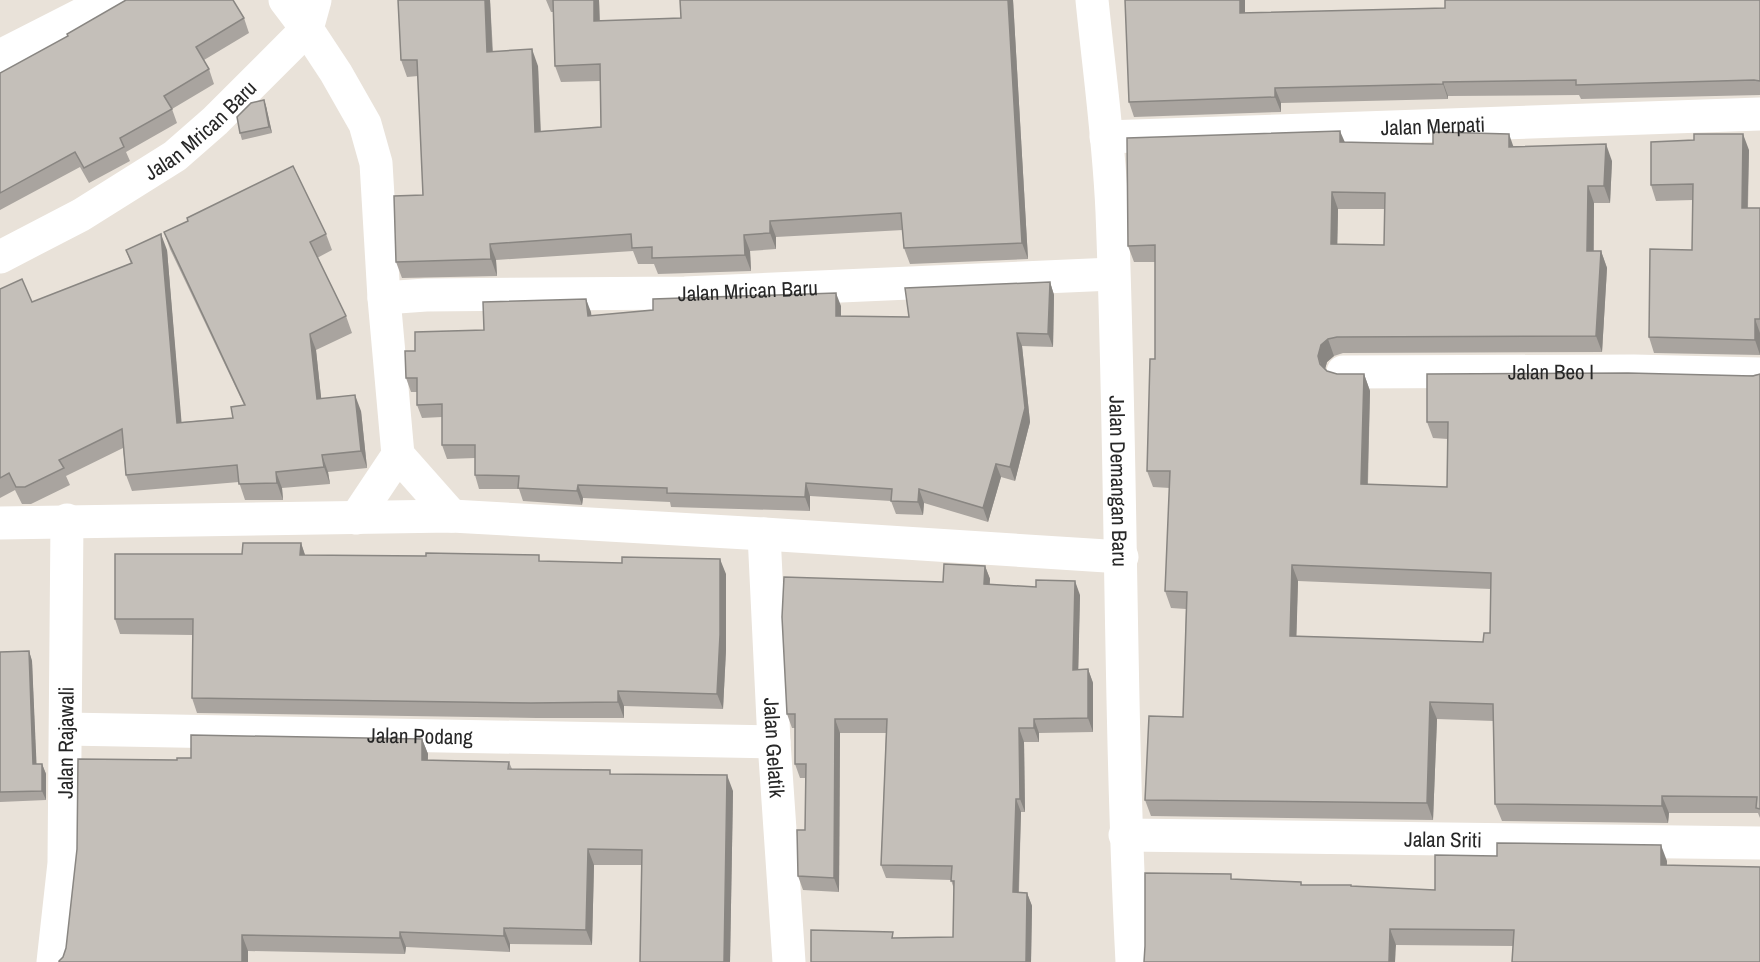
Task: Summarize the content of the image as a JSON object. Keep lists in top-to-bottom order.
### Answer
{
  "streets": {
    "street": [
      "Jalan Merpati",
      "Jalan Mrican Baru",
      "Jalan Beo I",
      "Jalan Demangan Baru",
      "Jalan Podang",
      "Jalan Rajawali",
      "Jalan Gelatik",
      "Jalan Sriti"
    ]
  },
  "crossings": [
    ["Jalan Merpati", "Jalan Demangan Baru"],
    ["Jalan Mrican Baru", "Jalan Demangan Baru"],
    ["Jalan Demangan Baru", "Jalan Sriti"],
    ["Jalan Podang", "Jalan Rajawali"],
    ["Jalan Podang", "Jalan Gelatik"]
  ]
}
